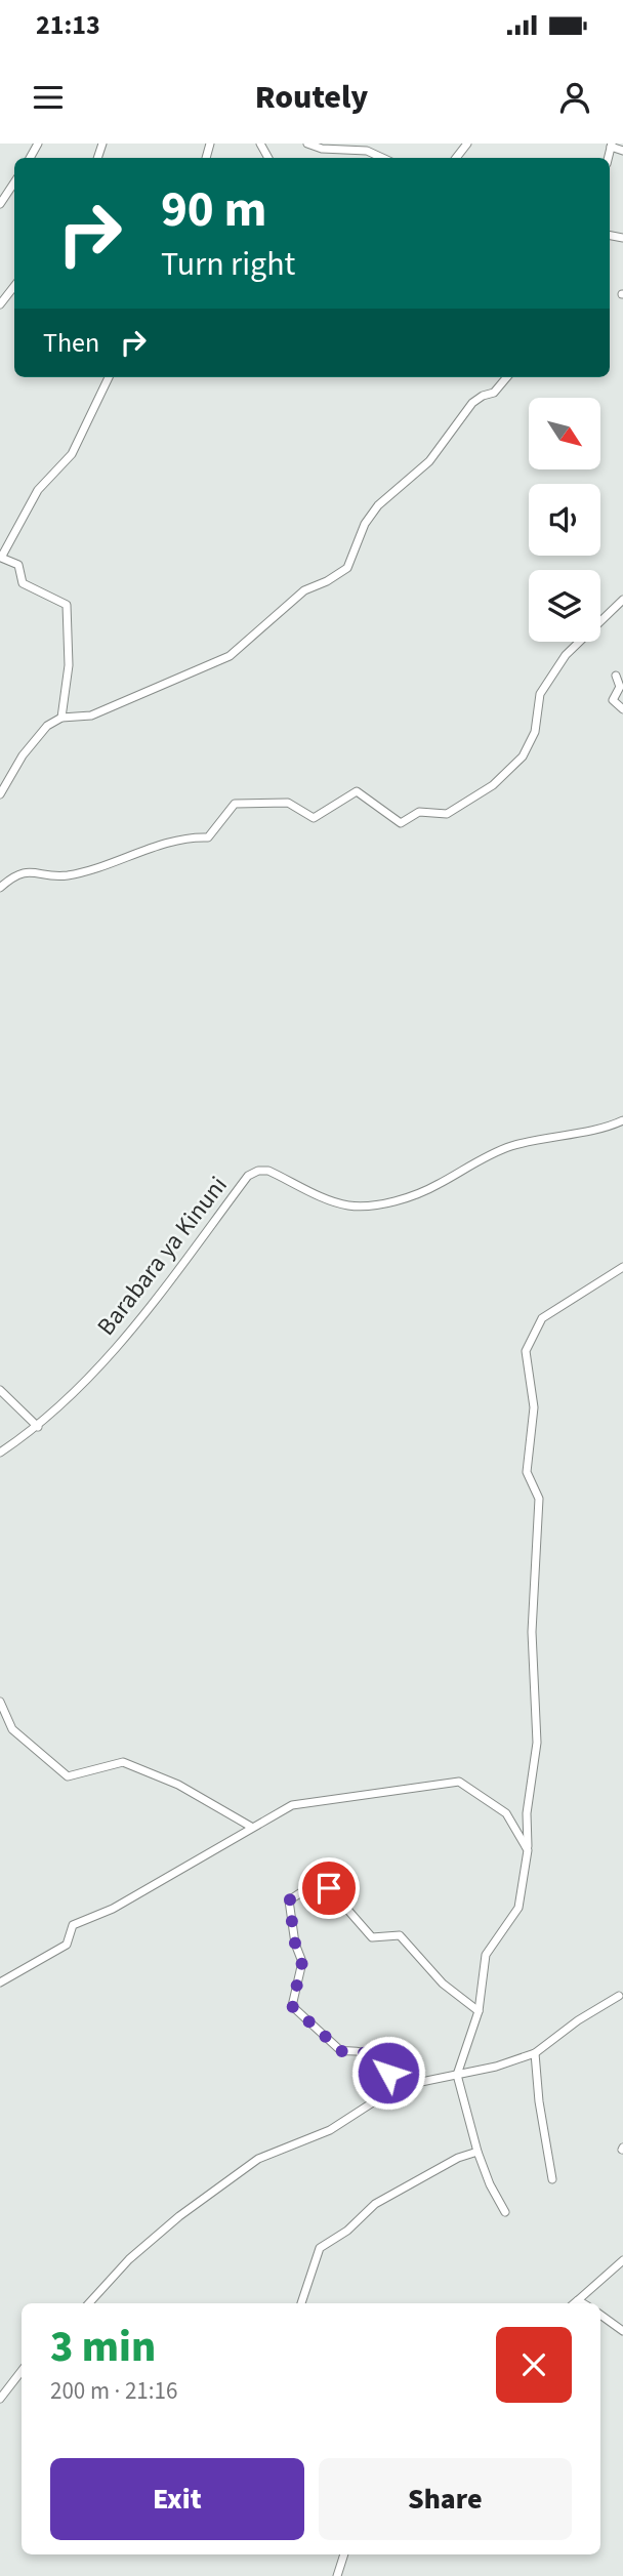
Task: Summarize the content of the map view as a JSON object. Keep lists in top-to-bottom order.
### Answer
{
  "streets": {
    "street": ["Barabara ya Kinuni"]
  },
  "north": "bottom right",
  "page": {
    "status": "21:13",
    "header": "Routely",
    "turn": ["90 m", "Turn right"],
    "then": "Then",
    "heading": ["3 min", "200 m · 21:16"],
    "buttons": ["Exit", "Share"]
  }
}
